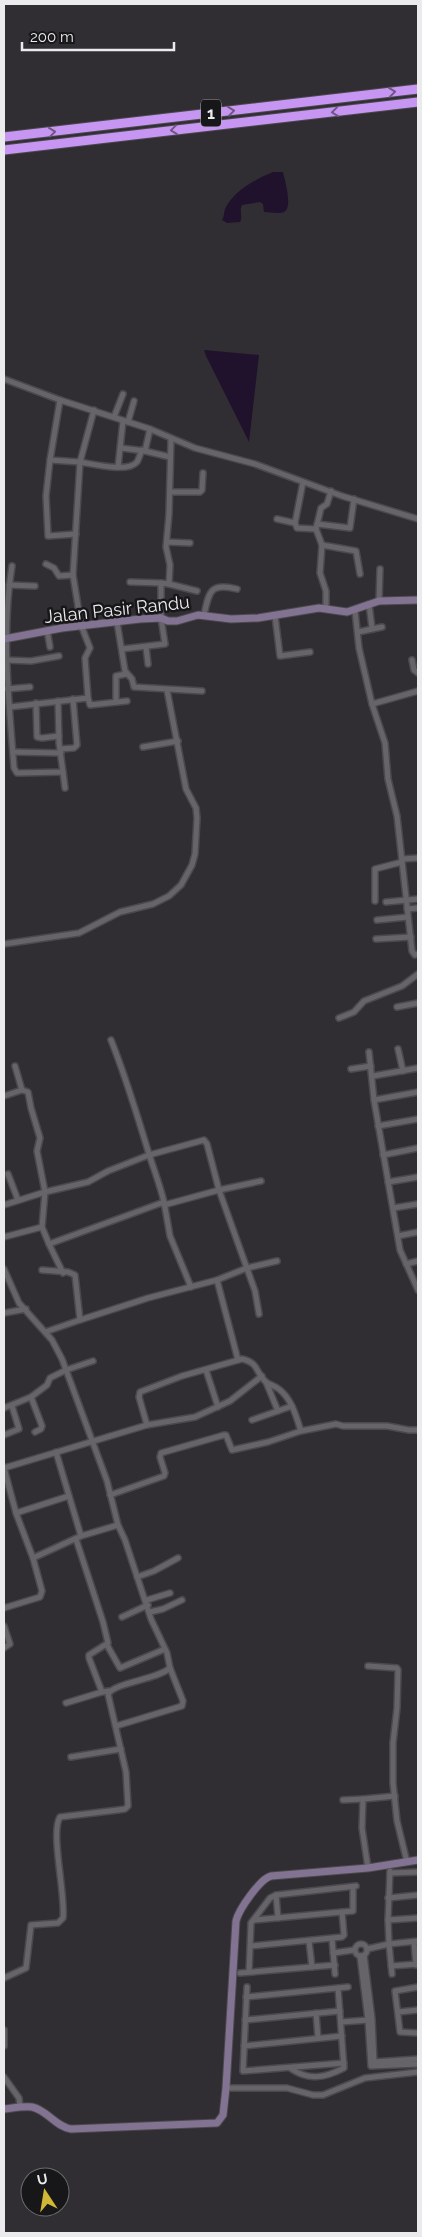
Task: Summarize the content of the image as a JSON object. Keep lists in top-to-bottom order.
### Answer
{
  "streets": {
    "highway": ["1"],
    "street": ["Jalan Pasir Randu"]
  },
  "scale_bar": "200 m",
  "north": "top"
}
